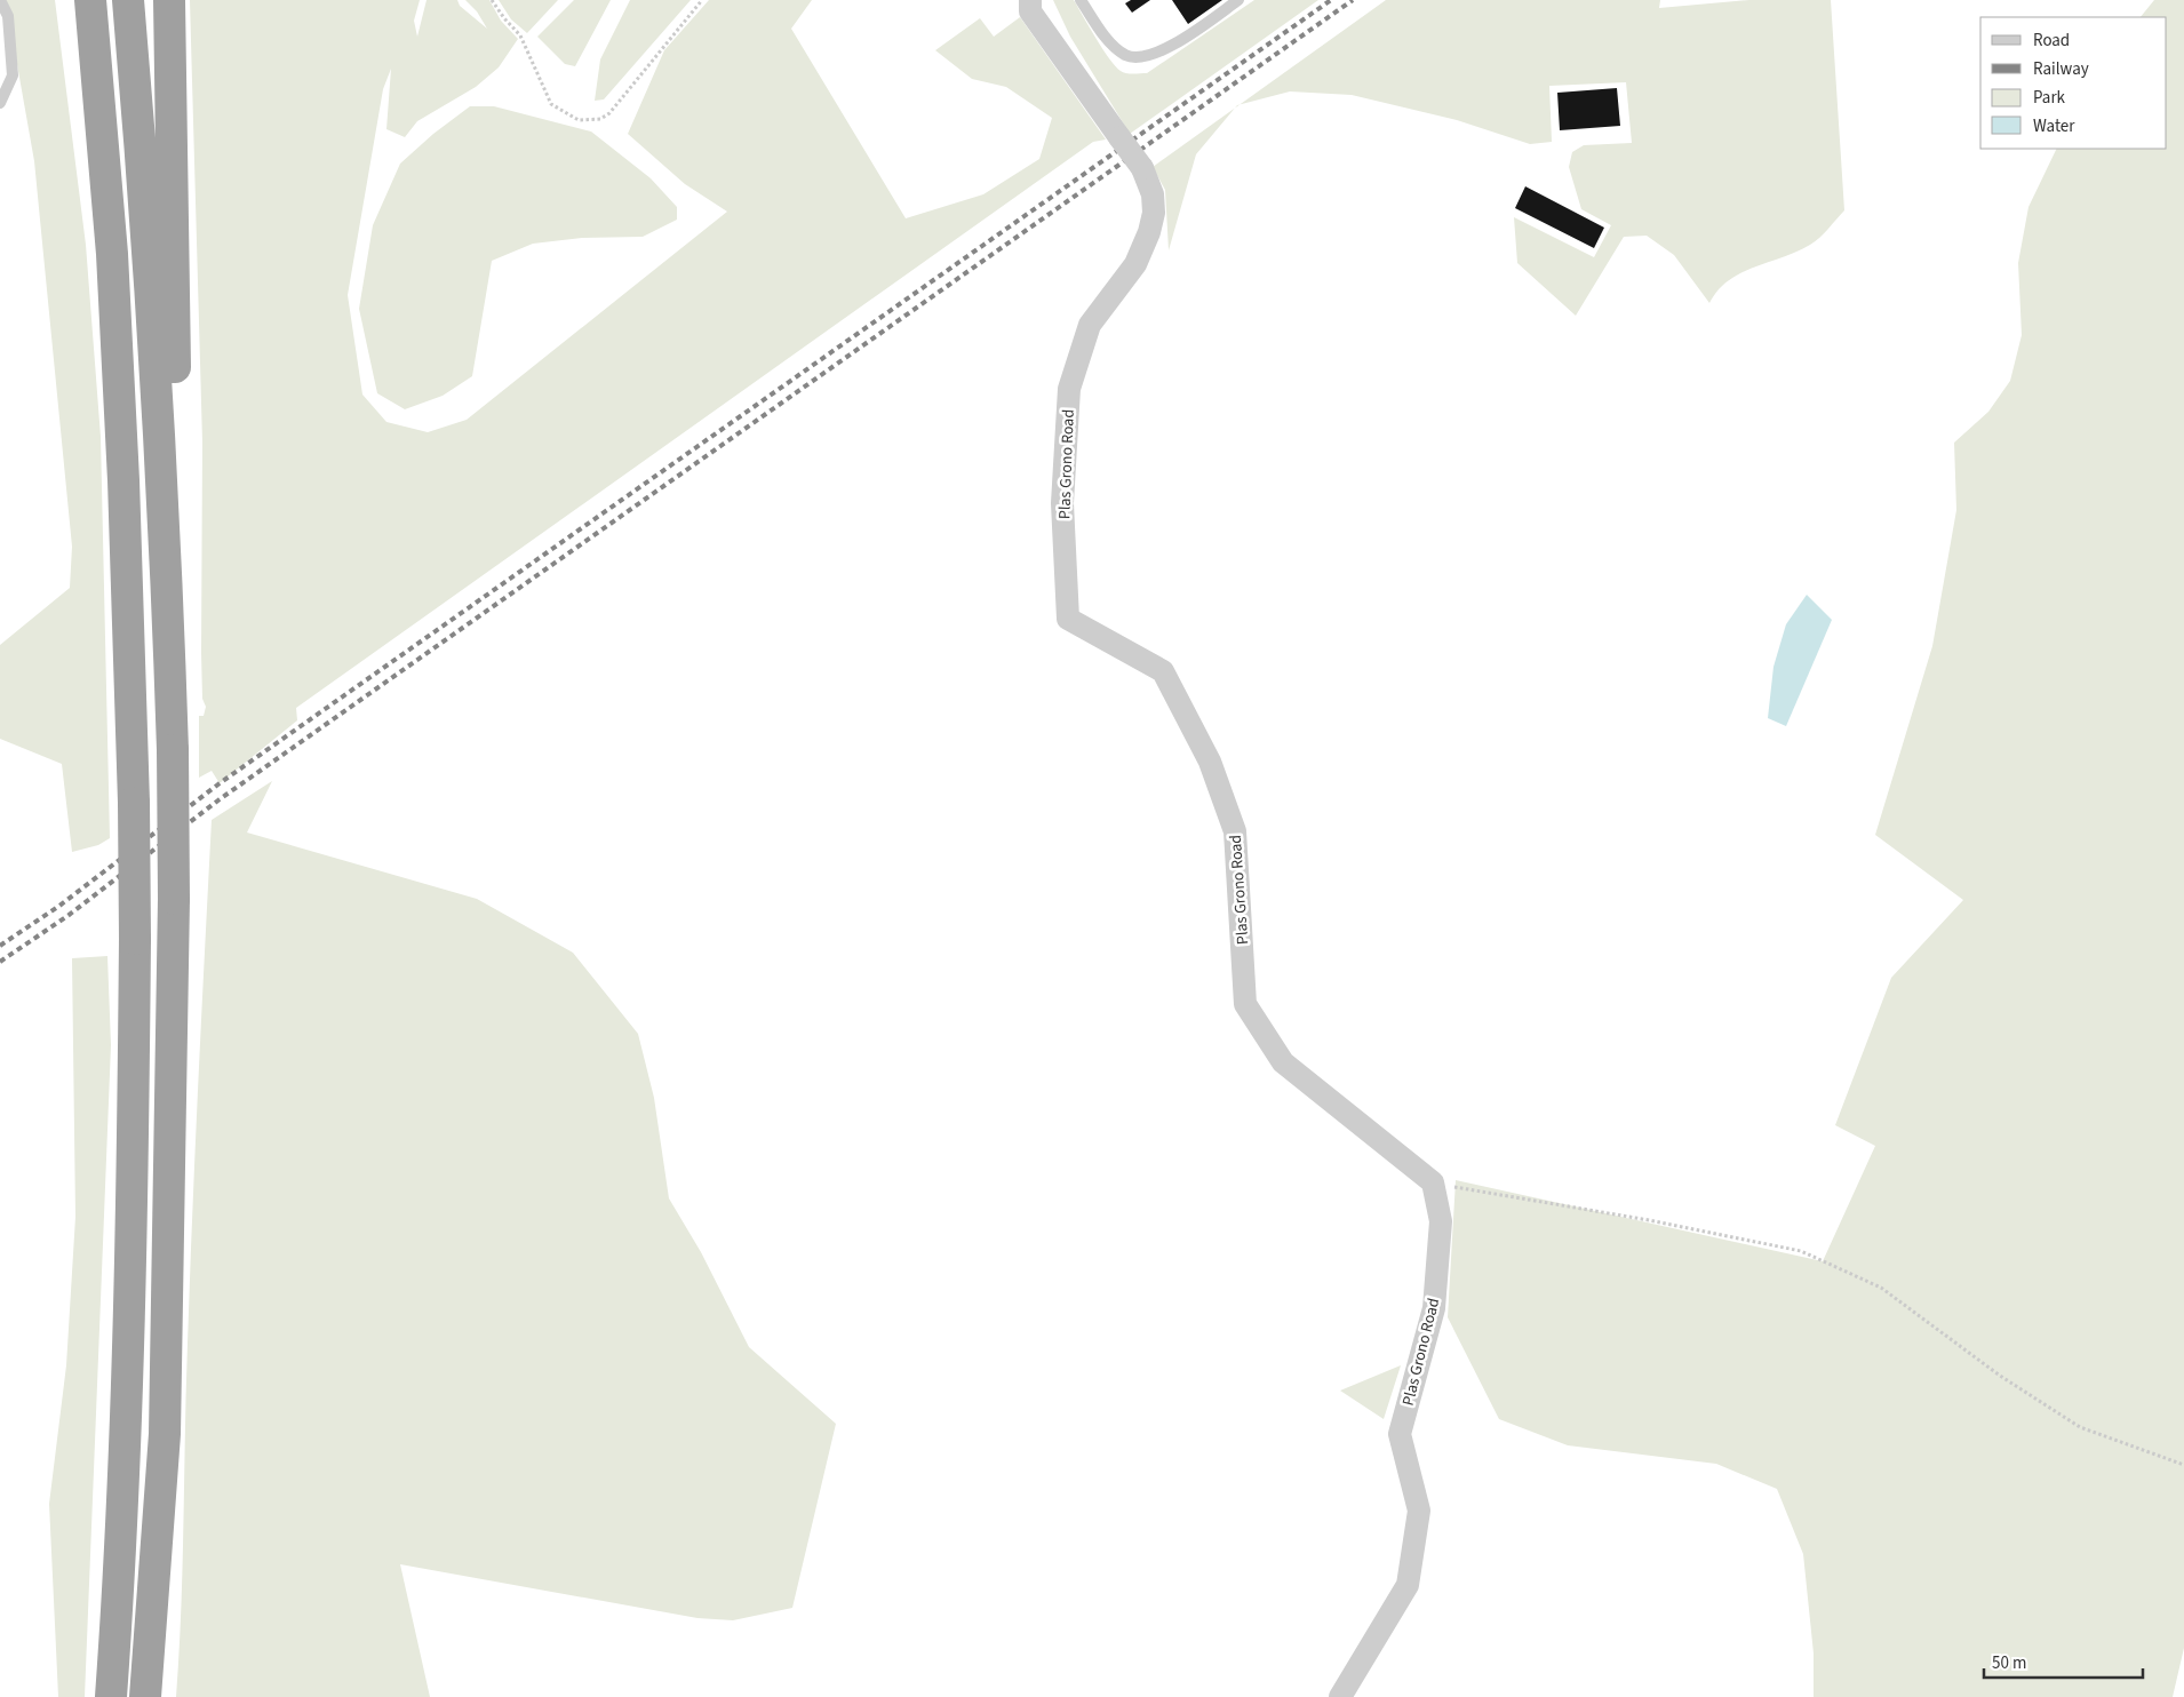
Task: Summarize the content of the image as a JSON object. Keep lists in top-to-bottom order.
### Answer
{
  "streets": {
    "street": ["Plas Grono Road"]
  },
  "legend": [
    "Road",
    "Railway",
    "Park",
    "Water"
  ],
  "scale_bar": "50 m"
}
